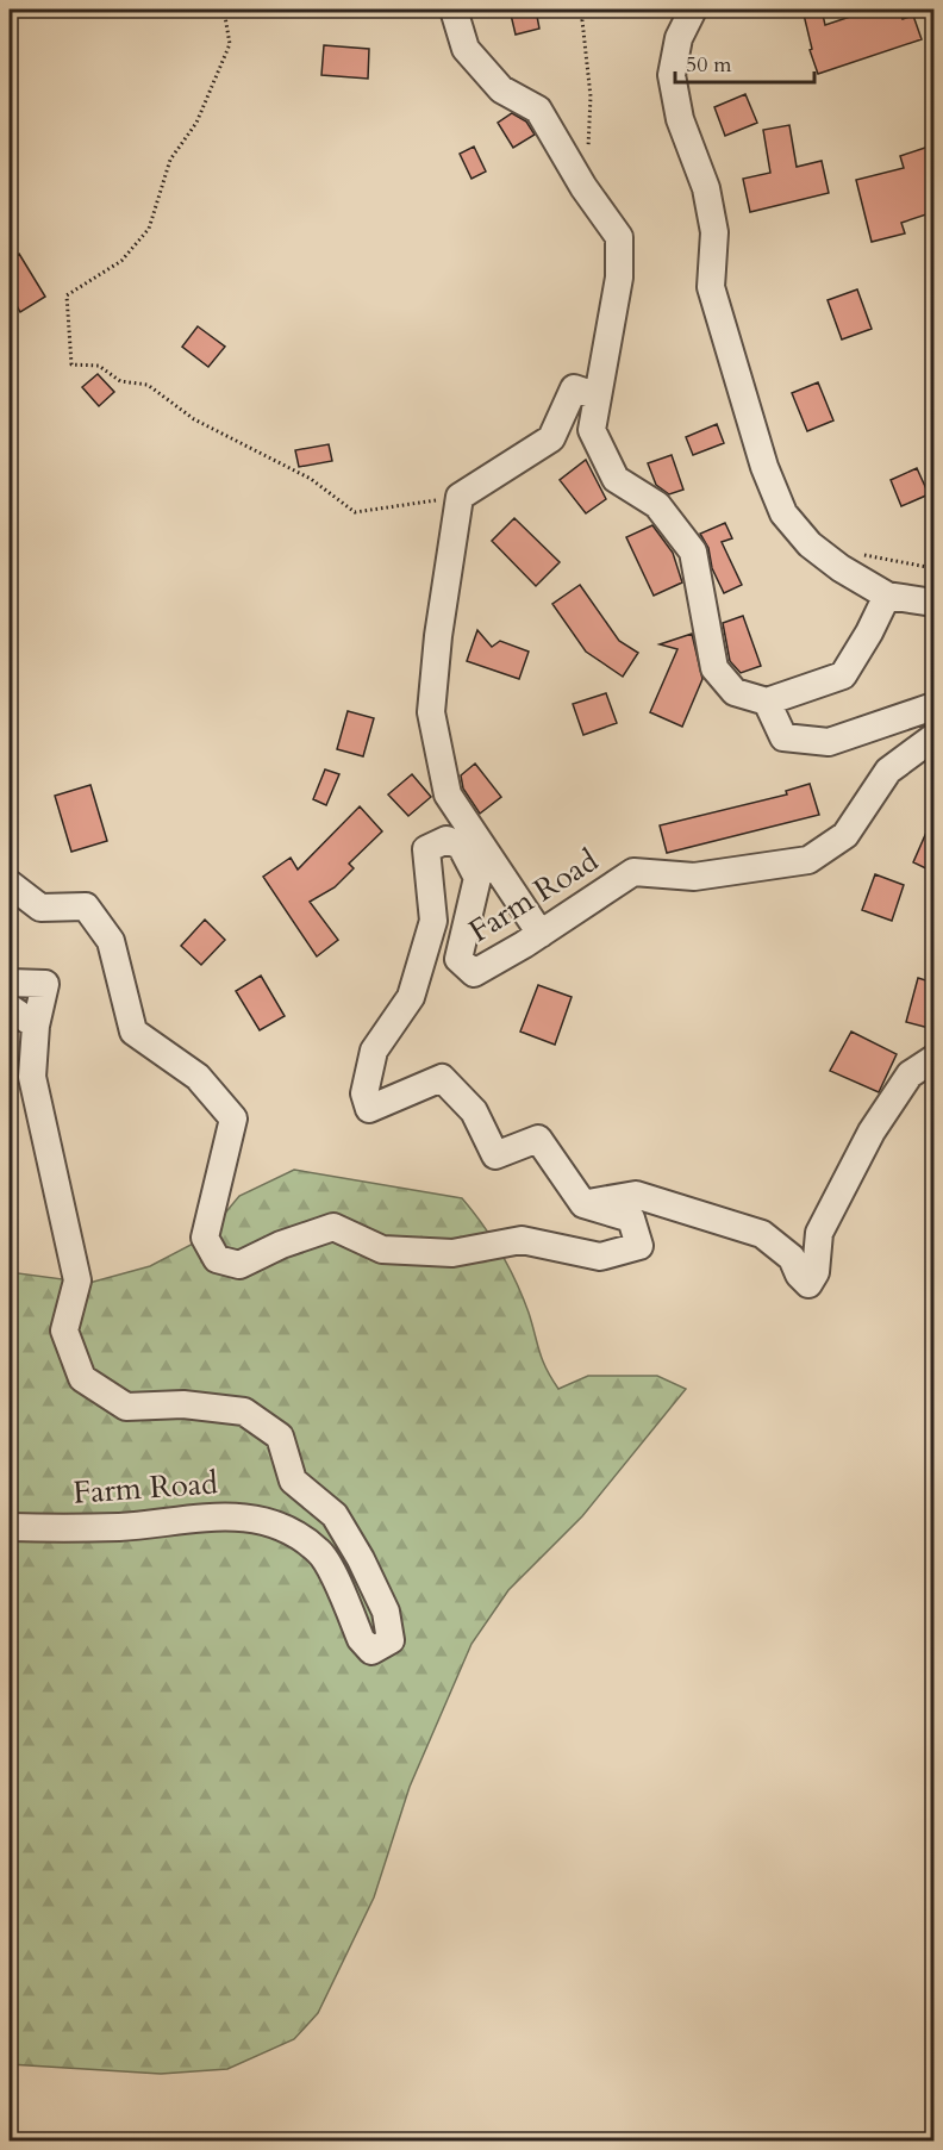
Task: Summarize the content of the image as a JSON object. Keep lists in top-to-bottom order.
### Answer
{
  "streets": {
    "street": ["Farm Road"]
  },
  "scale_bar": "50 m"
}
